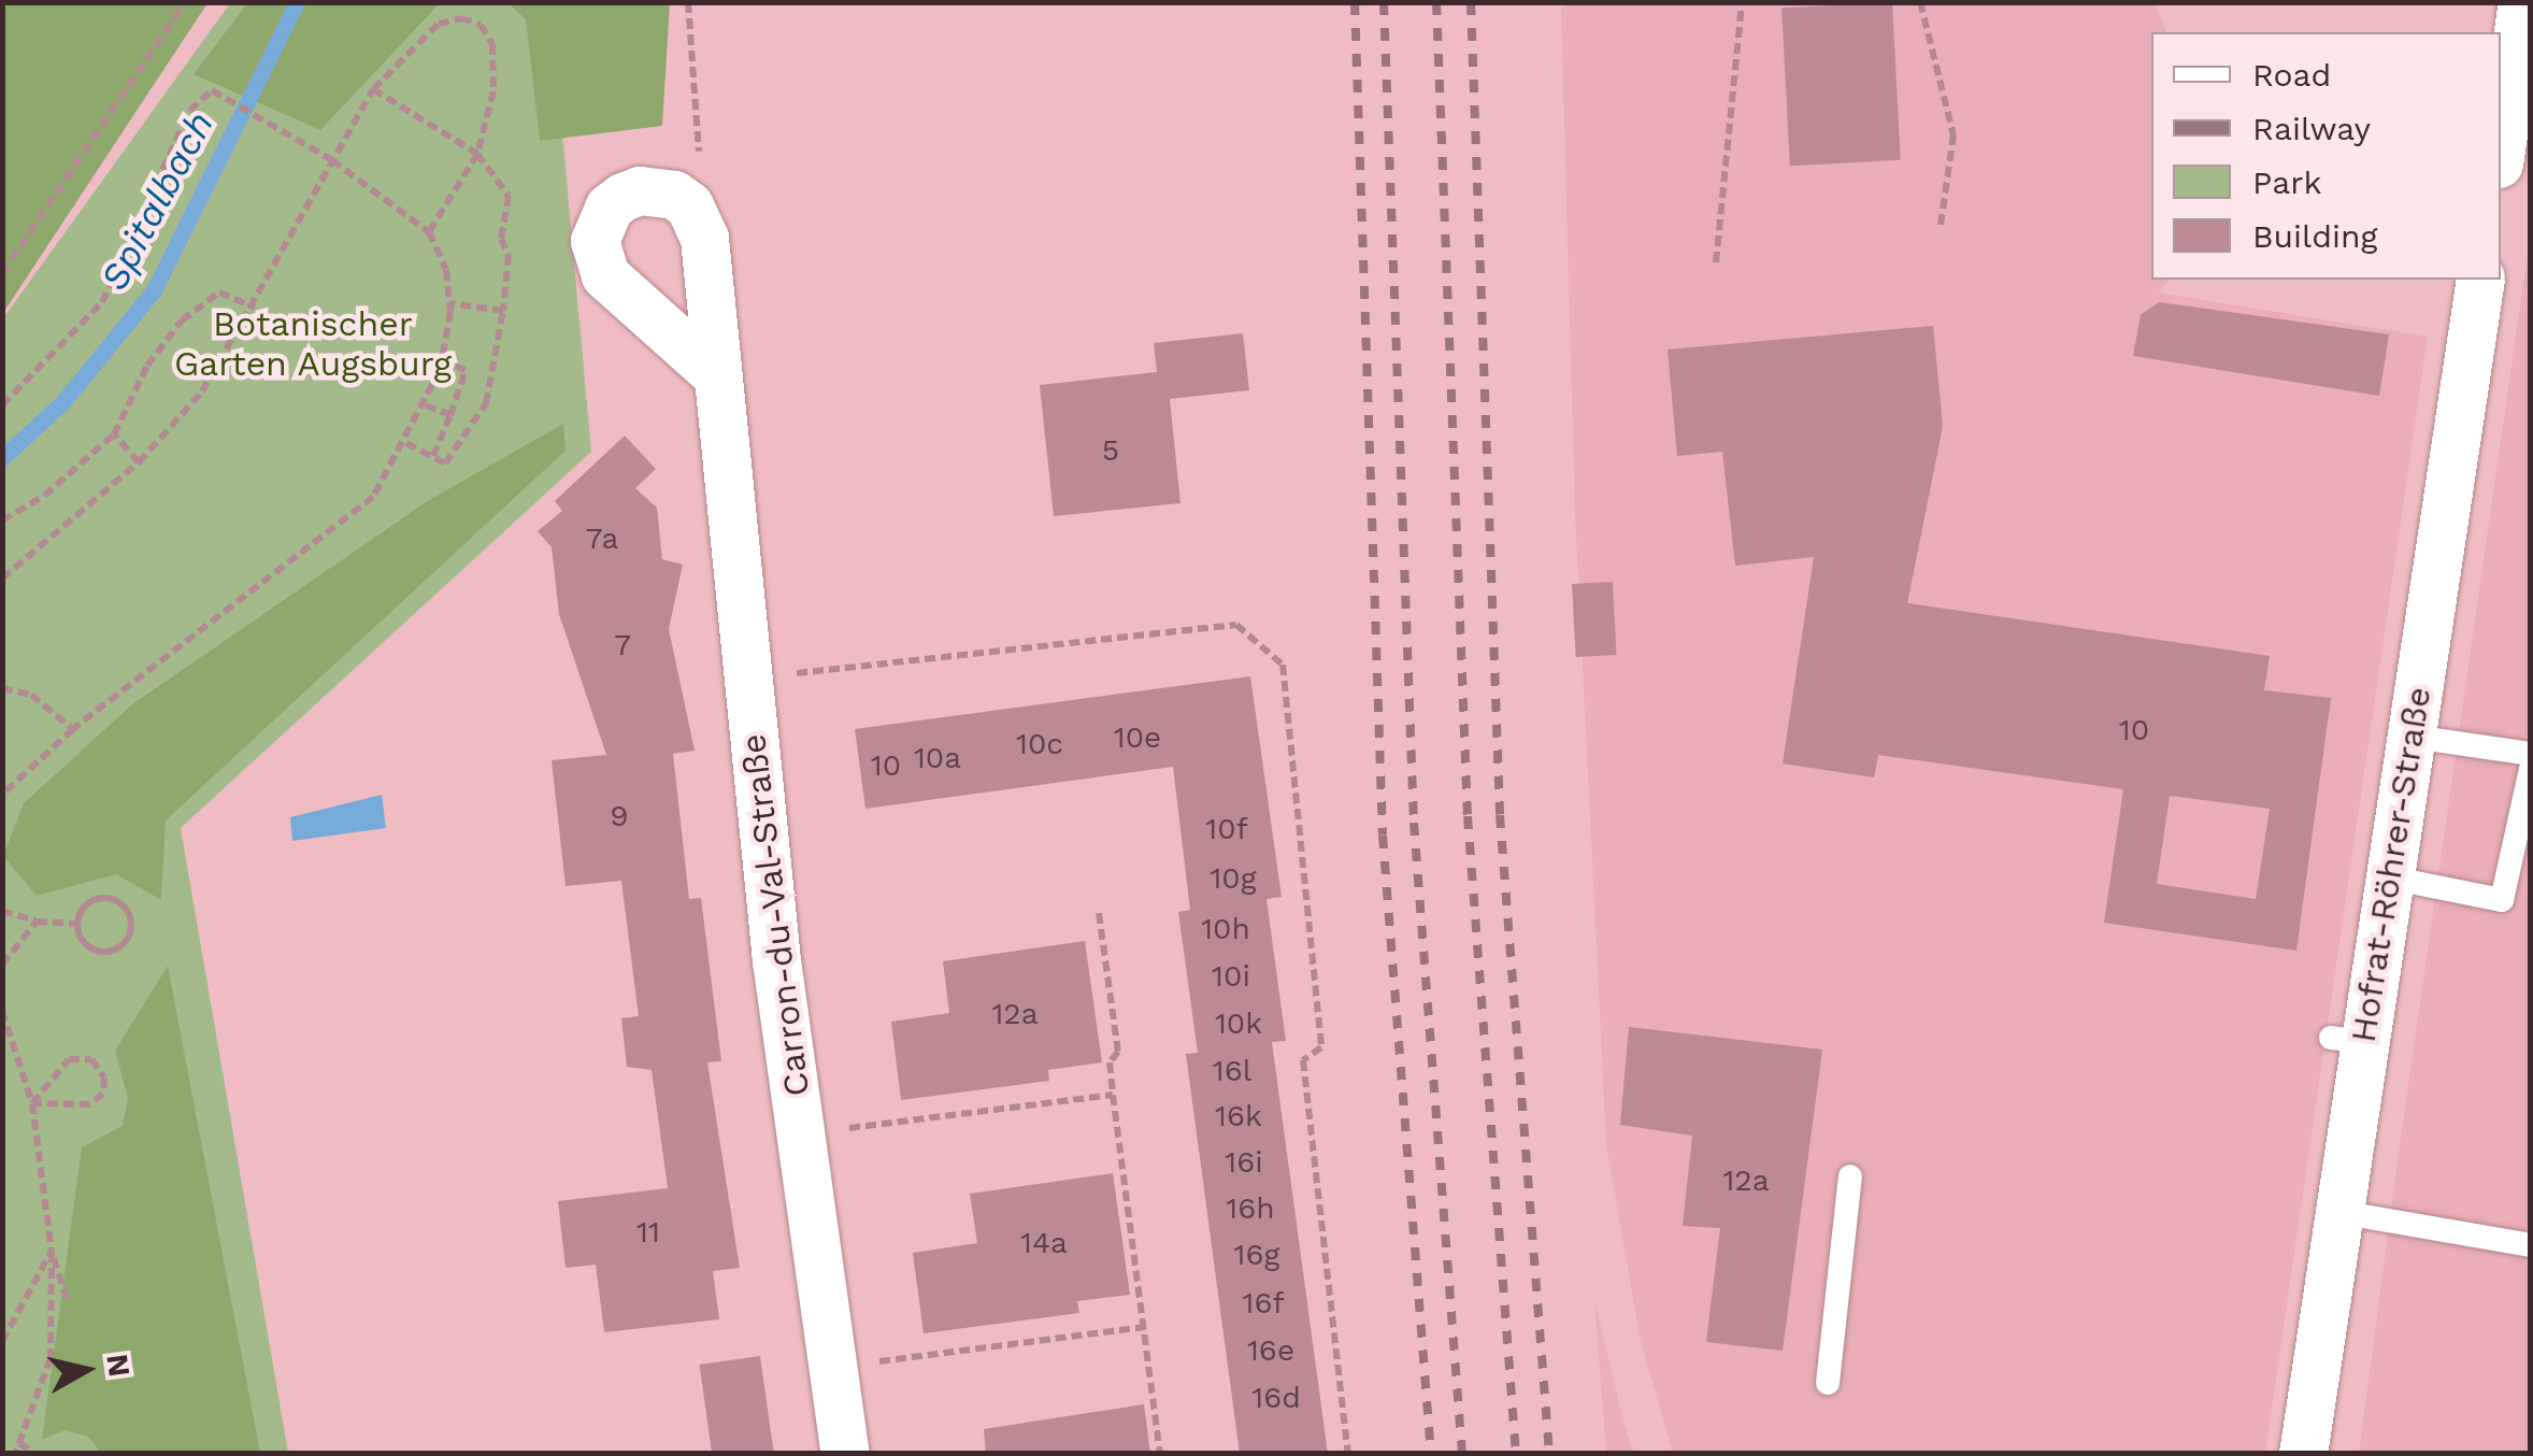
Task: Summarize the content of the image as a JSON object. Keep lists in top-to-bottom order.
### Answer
{
  "streets": {
    "street": ["Hofrat-Röhrer-Straße", "Carron-du-Val-Straße"]
  },
  "water": ["Spitalbach"],
  "parks": ["Botanischer Garten Augsburg"],
  "house_numbers": [
    "5",
    "7a",
    "7",
    "10",
    "10e",
    "10c",
    "10a",
    "10",
    "9",
    "10f",
    "10g",
    "10h",
    "10i",
    "12a",
    "10k",
    "16l",
    "16k",
    "16i",
    "12a",
    "16h",
    "11",
    "14a",
    "16g",
    "16f",
    "16e",
    "16d"
  ],
  "legend": [
    "Road",
    "Railway",
    "Park",
    "Building"
  ],
  "north": "right"
}
